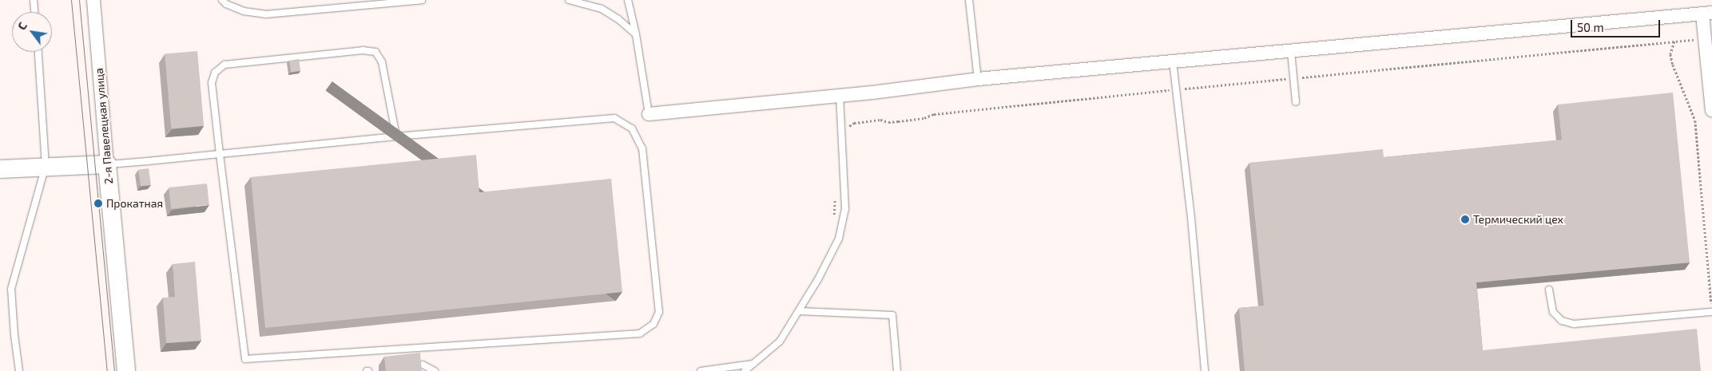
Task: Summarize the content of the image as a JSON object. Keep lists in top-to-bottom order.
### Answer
{
  "streets": {
    "main road": ["2-я Павелецкая улица"]
  },
  "places": ["Прокатная", "Термический цех"],
  "scale_bar": "50 m",
  "north": "top left"
}
